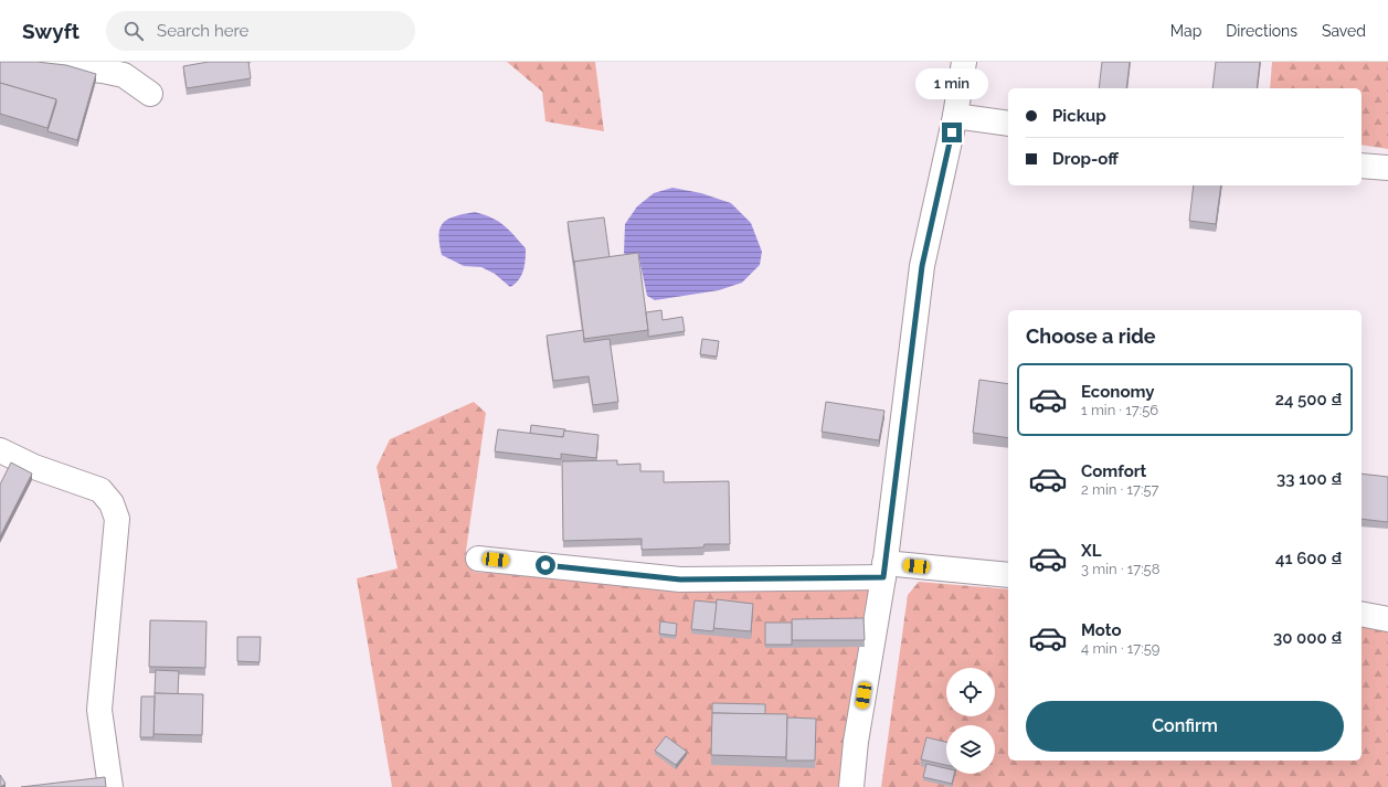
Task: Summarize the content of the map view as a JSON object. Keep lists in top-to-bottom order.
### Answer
{
  "page": {
    "header": "Swyft",
    "search": "Search here",
    "nav": ["Map", "Directions", "Saved"],
    "bubble": "1 min",
    "banner": ["Pickup", "Drop-off"],
    "heading": "Choose a ride",
    "list": [
      {
        "name": "Economy",
        "note": "1 min · 17:56",
        "value": "24 500 ₫"
      },
      {
        "name": "Comfort",
        "note": "2 min · 17:57",
        "value": "33 100 ₫"
      },
      {
        "name": "XL",
        "note": "3 min · 17:58",
        "value": "41 600 ₫"
      },
      {
        "name": "Moto",
        "note": "4 min · 17:59",
        "value": "30 000 ₫"
      }
    ],
    "buttons": "Confirm"
  }
}
